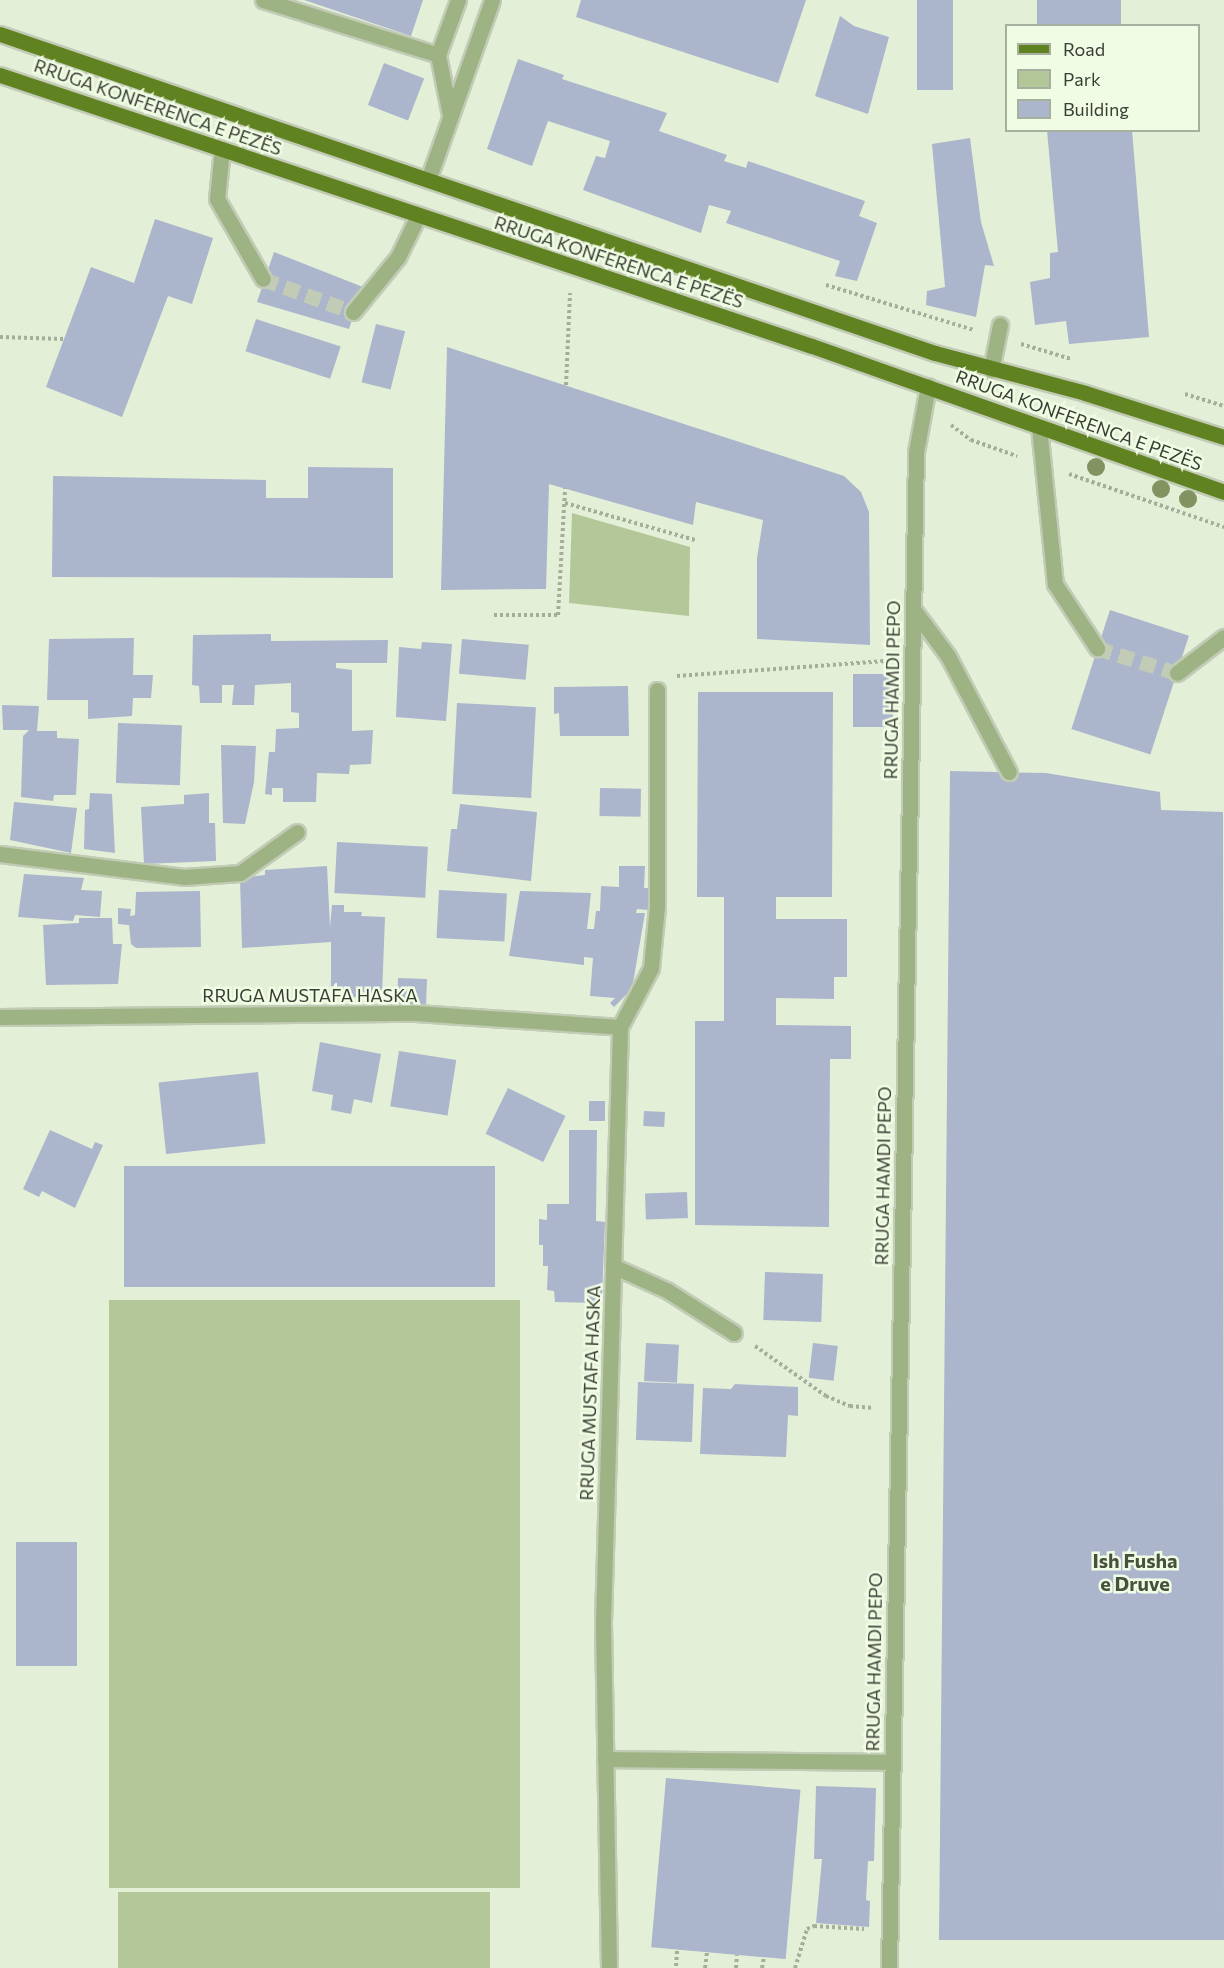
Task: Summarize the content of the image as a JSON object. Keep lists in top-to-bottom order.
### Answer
{
  "streets": {
    "main road": ["RRUGA KONFERENCA E PEZËS"],
    "street": ["RRUGA HAMDI PEPO", "RRUGA MUSTAFA HASKA"]
  },
  "crossings": [
    ["RRUGA KONFERENCA E PEZËS", "RRUGA HAMDI PEPO"]
  ],
  "districts": ["Ish Fusha e Druve"],
  "legend": ["Road", "Park", "Building"]
}
